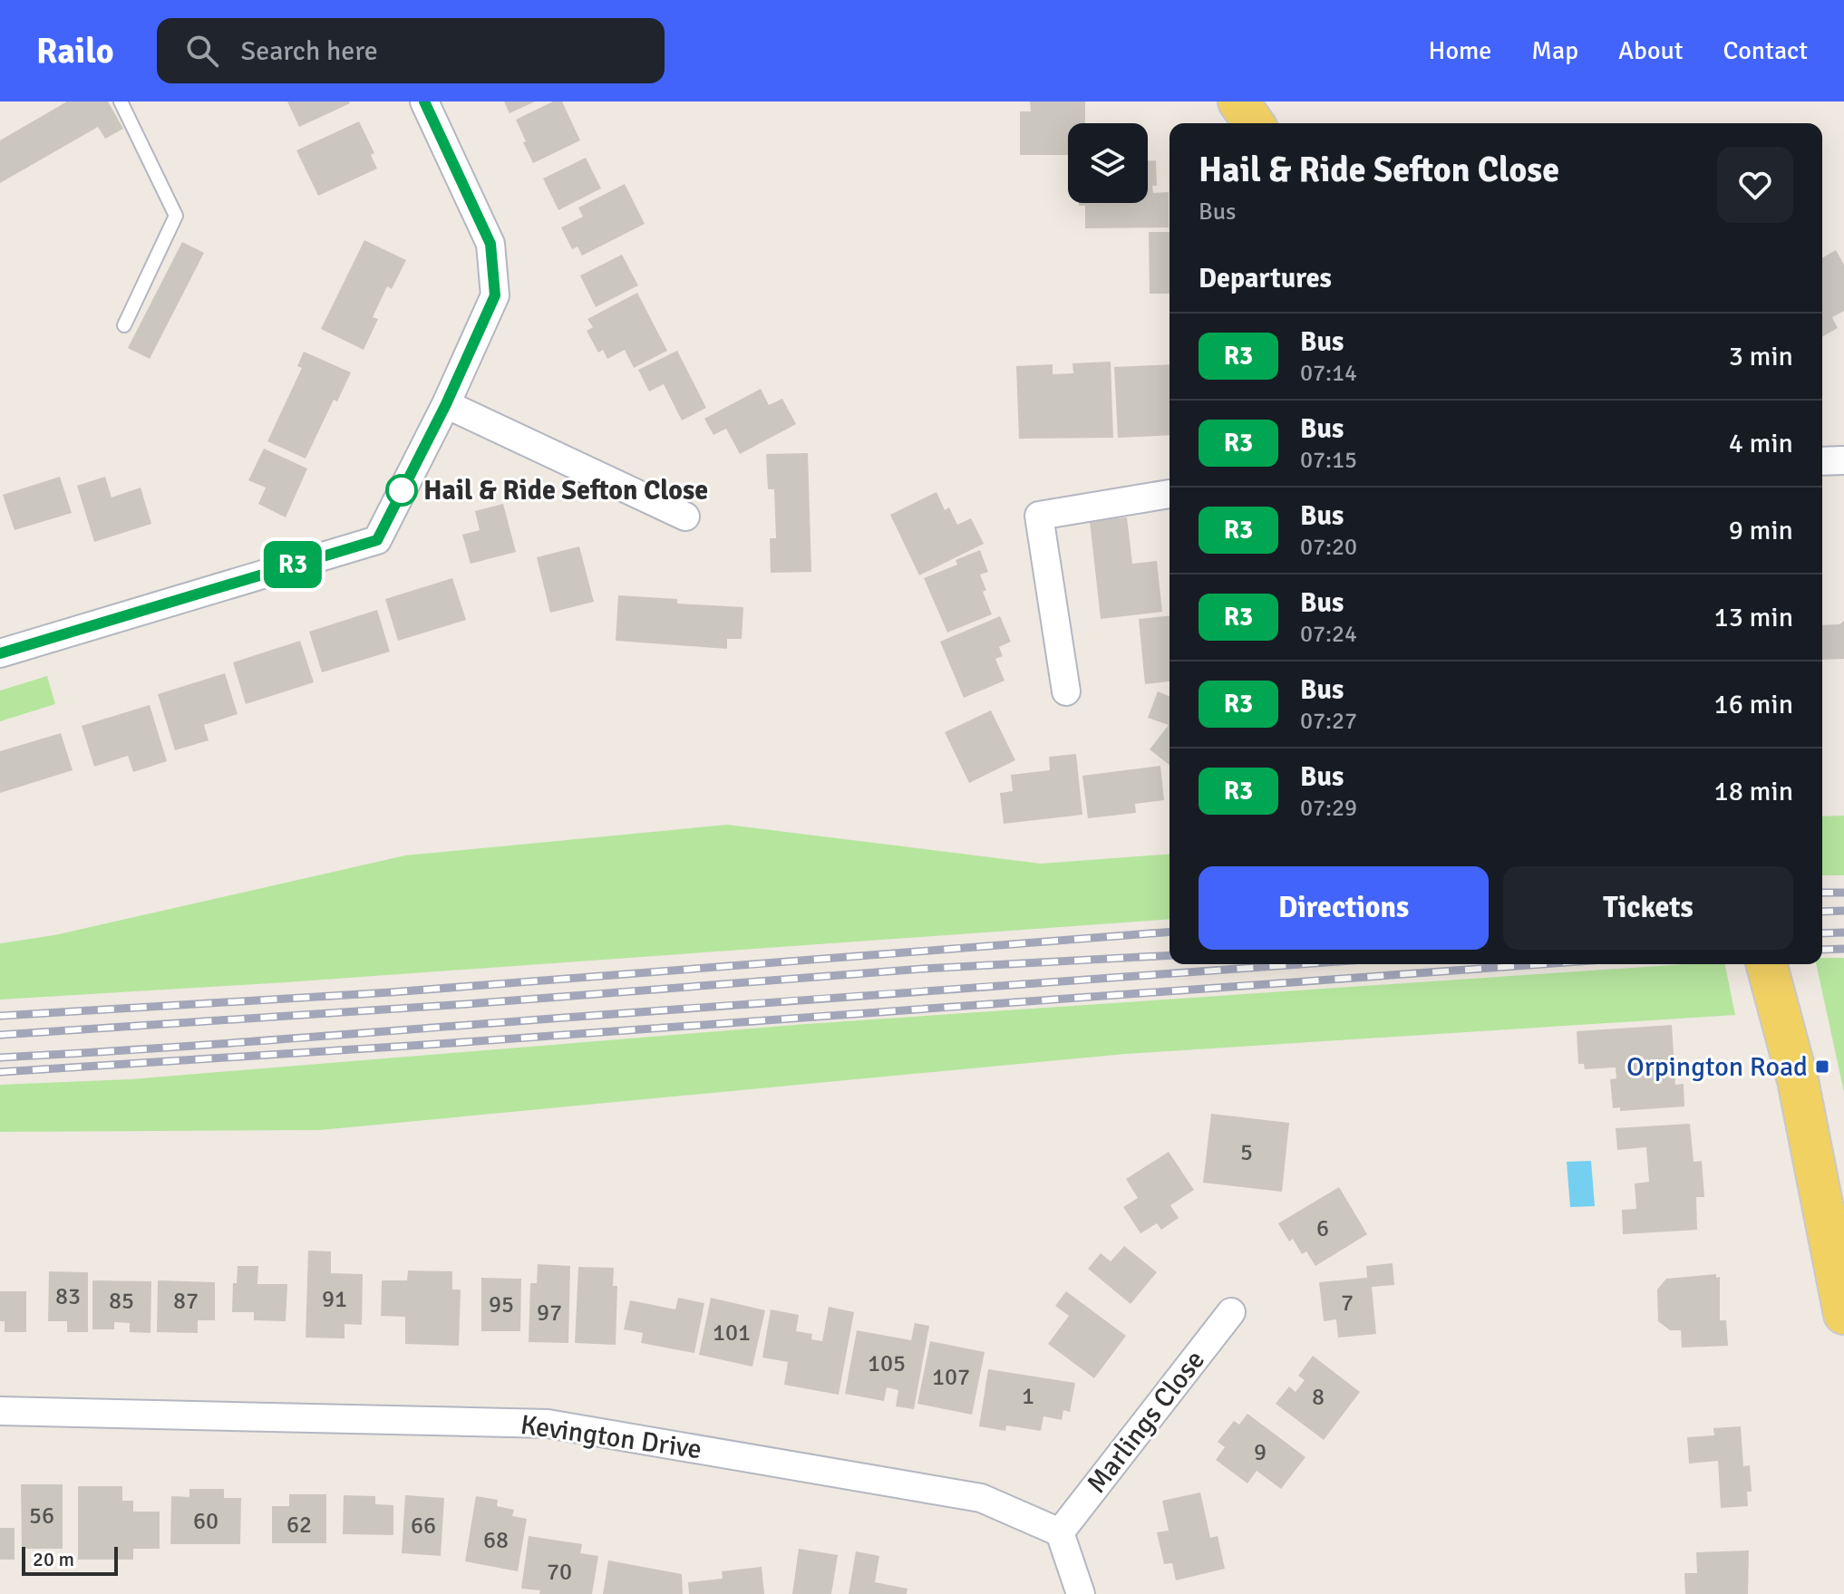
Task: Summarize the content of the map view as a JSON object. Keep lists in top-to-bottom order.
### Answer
{
  "streets": {
    "street": ["Marlings Close", "Kevington Drive"]
  },
  "crossings": [
    ["Marlings Close", "Kevington Drive"]
  ],
  "places": {
    "other": ["Hail & Ride Sefton Close"],
    "transit": ["Orpington Road"]
  },
  "lines": ["bus line R3"],
  "house_numbers": [
    "5",
    "6",
    "83",
    "91",
    "85",
    "87",
    "7",
    "95",
    "97",
    "101",
    "105",
    "107",
    "1",
    "8",
    "9",
    "56",
    "60",
    "62",
    "66",
    "68",
    "70"
  ],
  "scale_bar": "20 m",
  "page": {
    "header": "Railo",
    "search": "Search here",
    "nav": [
      "Home",
      "Map",
      "About",
      "Contact"
    ],
    "on_map": "R3",
    "heading": [
      ["Hail & Ride Sefton Close", "Bus"],
      "Departures"
    ],
    "list": [
      {
        "mark": "R3",
        "name": "Bus",
        "note": "07:14",
        "value": "3 min"
      },
      {
        "mark": "R3",
        "name": "Bus",
        "note": "07:15",
        "value": "4 min"
      },
      {
        "mark": "R3",
        "name": "Bus",
        "note": "07:20",
        "value": "9 min"
      },
      {
        "mark": "R3",
        "name": "Bus",
        "note": "07:24",
        "value": "13 min"
      },
      {
        "mark": "R3",
        "name": "Bus",
        "note": "07:27",
        "value": "16 min"
      },
      {
        "mark": "R3",
        "name": "Bus",
        "note": "07:29",
        "value": "18 min"
      }
    ],
    "buttons": ["Directions", "Tickets"],
    "scale": "20 m"
  }
}
